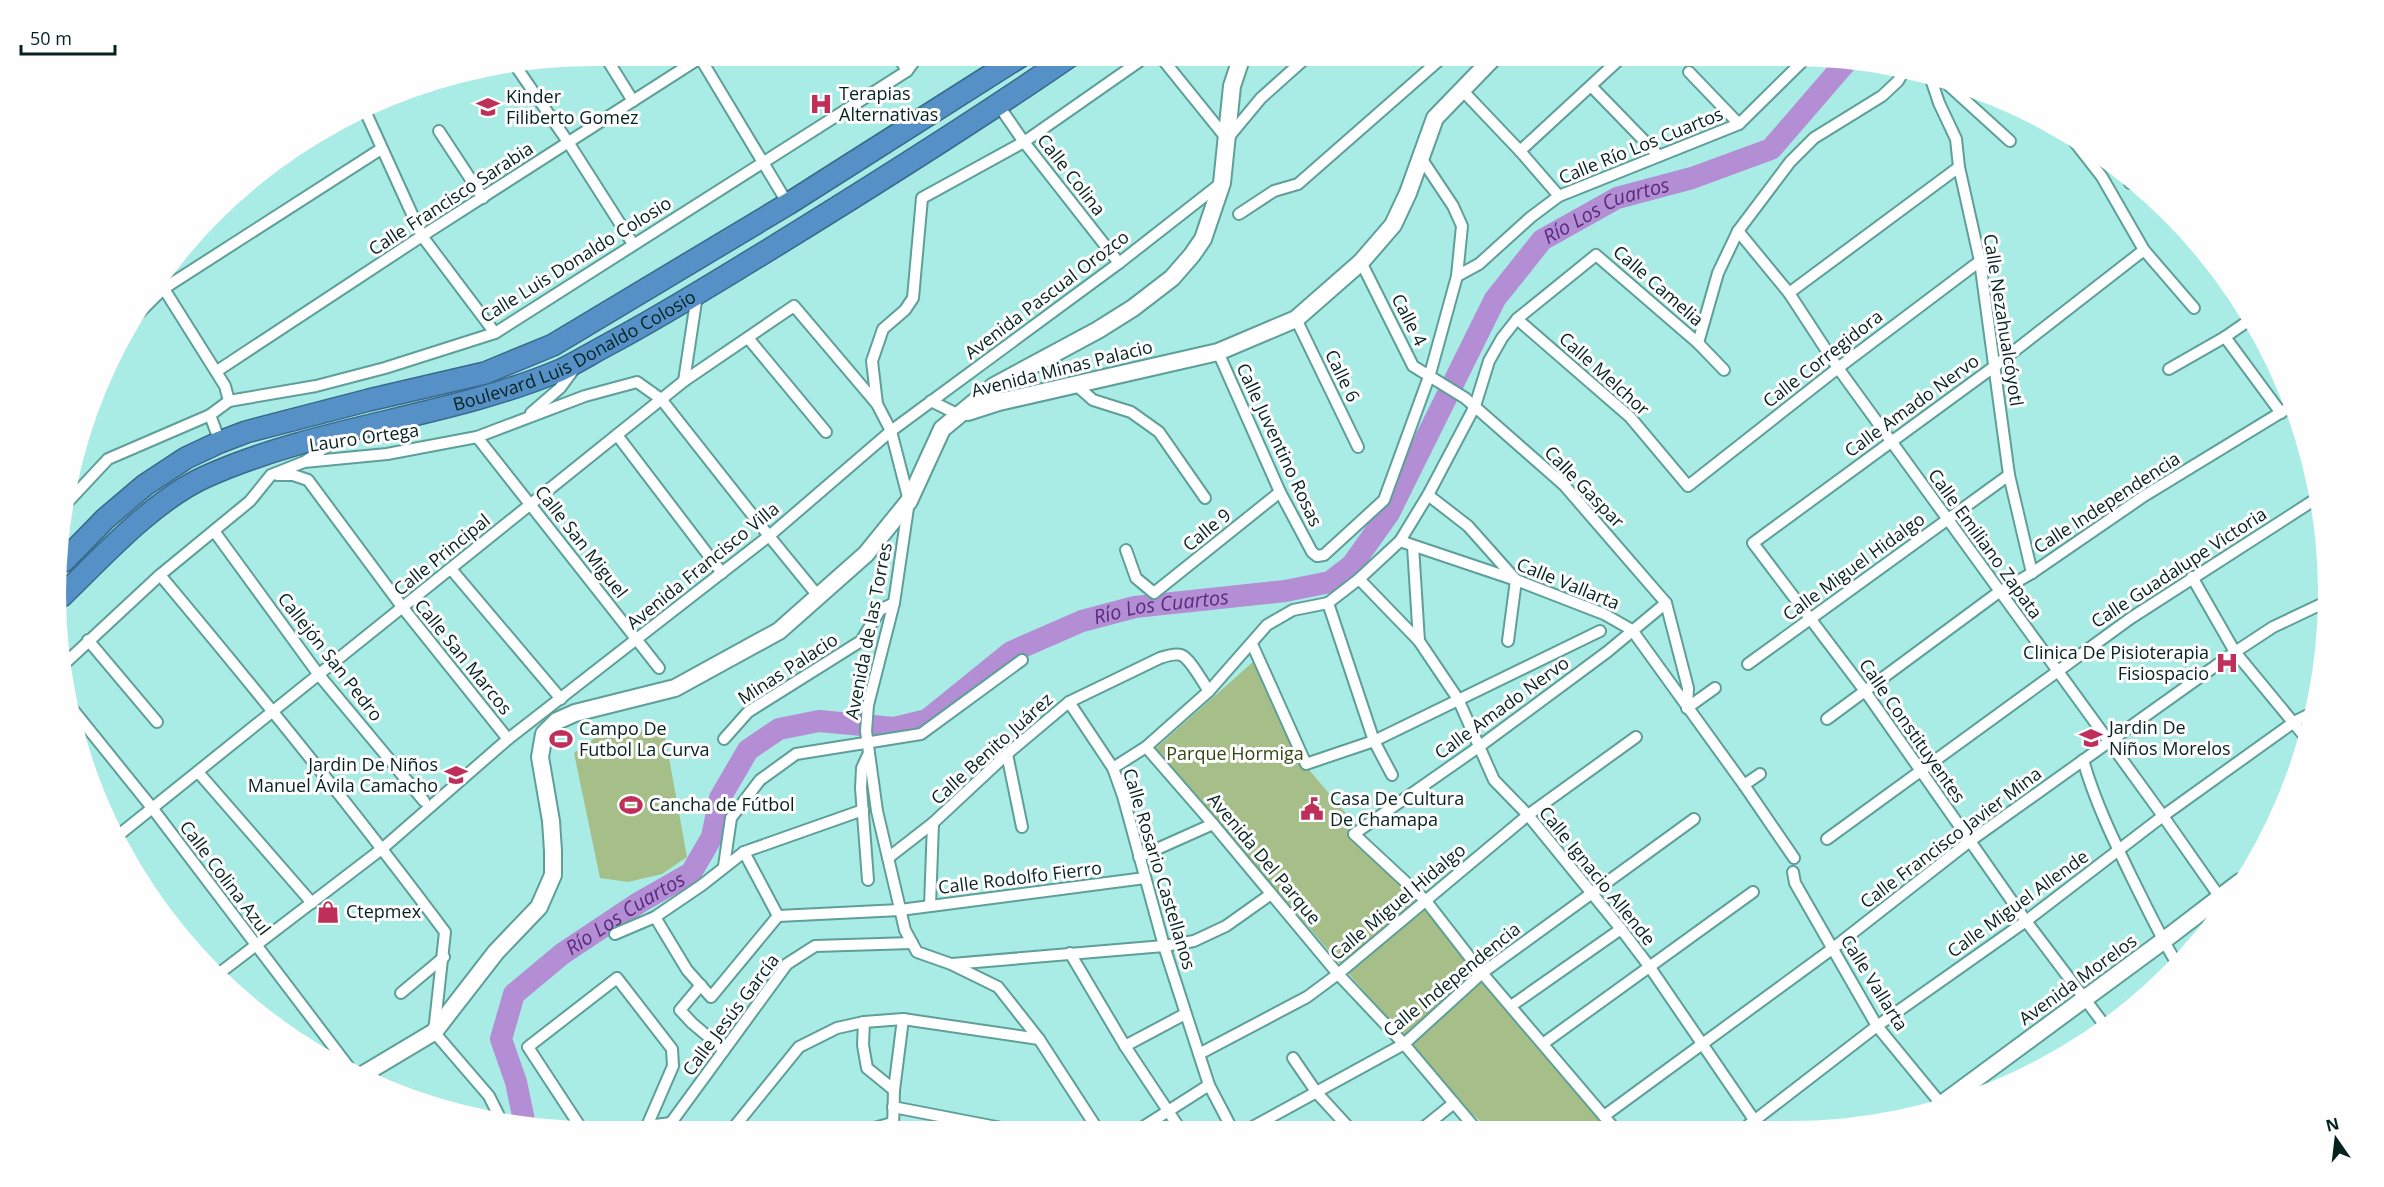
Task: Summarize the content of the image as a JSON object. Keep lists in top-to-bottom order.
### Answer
{
  "streets": {
    "highway": ["Boulevard Luis Donaldo Colosio"],
    "main road": ["Avenida Minas Palacio", "Avenida Morelos"],
    "street": [
      "Calle Río Los Cuartos",
      "Calle Colina",
      "Calle Francisco Sarabia",
      "Calle Luis Donaldo Colosio",
      "Calle Camelia",
      "Avenida Pascual Orozco",
      "Calle 4",
      "Calle Nezahualcóyotl",
      "Calle Corregidora",
      "Calle Melchor",
      "Calle 6",
      "Calle Amado Nervo",
      "Lauro Ortega",
      "Calle Juventino Rosas",
      "Calle Gaspar",
      "Calle Independencia",
      "Calle 9",
      "Calle San Miguel",
      "Calle Emiliano Zapata",
      "Calle Principal",
      "Avenida Francisco Villa",
      "Calle Miguel Hidalgo",
      "Calle Guadalupe Victoria",
      "Calle Vallarta",
      "Avenida de las Torres",
      "Callejón San Pedro",
      "Calle San Marcos",
      "Minas Palacio",
      "Calle Constituyentes",
      "Calle Benito Juárez",
      "Calle Francisco Javier Mina",
      "Avenida Del Parque",
      "Calle Rosario Castellanos",
      "Calle Ignacio Allende",
      "Calle Colina Azul",
      "Calle Rodolfo Fierro",
      "Calle Miguel Allende",
      "Calle Jesús García"
    ]
  },
  "crossings": [
    ["Calle Colina", "Avenida Pascual Orozco"],
    ["Calle Colina", "Boulevard Luis Donaldo Colosio"],
    ["Calle Camelia", "Calle Melchor"],
    ["Avenida Pascual Orozco", "Avenida Francisco Villa"],
    ["Avenida Pascual Orozco", "Avenida de las Torres"],
    ["Calle 4", "Avenida Minas Palacio"],
    ["Calle 4", "Calle Juventino Rosas"],
    ["Calle 4", "Calle Gaspar"],
    ["Calle Nezahualcóyotl", "Calle Corregidora"],
    ["Calle Nezahualcóyotl", "Calle Amado Nervo"],
    ["Calle Nezahualcóyotl", "Calle Independencia"],
    ["Calle Nezahualcóyotl", "Calle Miguel Hidalgo"],
    ["Calle Corregidora", "Calle Melchor"],
    ["Calle Corregidora", "Calle Emiliano Zapata"],
    ["Avenida Minas Palacio", "Calle 6"],
    ["Avenida Minas Palacio", "Calle Juventino Rosas"],
    ["Avenida Minas Palacio", "Avenida de las Torres"],
    ["Calle Amado Nervo", "Calle Gaspar"],
    ["Calle Amado Nervo", "Calle Emiliano Zapata"],
    ["Calle Amado Nervo", "Calle Miguel Hidalgo"],
    ["Calle Amado Nervo", "Calle Vallarta"],
    ["Calle Amado Nervo", "Calle Constituyentes"],
    ["Calle Amado Nervo", "Calle Ignacio Allende"],
    ["Lauro Ortega", "Calle San Miguel"],
    ["Lauro Ortega", "Calle Principal"],
    ["Lauro Ortega", "Callejón San Pedro"],
    ["Lauro Ortega", "Calle San Marcos"],
    ["Calle Juventino Rosas", "Calle 9"],
    ["Calle Independencia", "Calle Emiliano Zapata"],
    ["Calle Independencia", "Calle Constituyentes"],
    ["Calle Independencia", "Avenida Del Parque"],
    ["Calle Independencia", "Calle Ignacio Allende"],
    ["Calle San Miguel", "Calle Principal"],
    ["Calle San Miguel", "Avenida Francisco Villa"],
    ["Calle Emiliano Zapata", "Calle Miguel Hidalgo"],
    ["Calle Emiliano Zapata", "Calle Guadalupe Victoria"],
    ["Calle Emiliano Zapata", "Calle Francisco Javier Mina"],
    ["Calle Emiliano Zapata", "Calle Miguel Allende"],
    ["Calle Principal", "Avenida de las Torres"],
    ["Calle Principal", "Callejón San Pedro"],
    ["Calle Principal", "Calle San Marcos"],
    ["Calle Principal", "Calle Colina Azul"],
    ["Avenida Francisco Villa", "Avenida de las Torres"],
    ["Avenida Francisco Villa", "Calle San Marcos"],
    ["Avenida Francisco Villa", "Calle Colina Azul"],
    ["Calle Miguel Hidalgo", "Calle Constituyentes"],
    ["Calle Miguel Hidalgo", "Avenida Del Parque"],
    ["Calle Miguel Hidalgo", "Calle Rosario Castellanos"],
    ["Calle Miguel Hidalgo", "Calle Ignacio Allende"],
    ["Calle Guadalupe Victoria", "Calle Constituyentes"],
    ["Calle Vallarta", "Calle Francisco Javier Mina"],
    ["Calle Vallarta", "Calle Miguel Allende"],
    ["Avenida de las Torres", "Minas Palacio"],
    ["Avenida de las Torres", "Calle Benito Juárez"],
    ["Avenida de las Torres", "Calle Rodolfo Fierro"],
    ["Avenida de las Torres", "Calle Jesús García"],
    ["Calle Constituyentes", "Calle Francisco Javier Mina"],
    ["Calle Constituyentes", "Calle Miguel Allende"],
    ["Calle Constituyentes", "Avenida Morelos"],
    ["Calle Benito Juárez", "Calle Rosario Castellanos"],
    ["Calle Francisco Javier Mina", "Calle Ignacio Allende"],
    ["Calle Rosario Castellanos", "Calle Rodolfo Fierro"]
  ],
  "water": ["Río Los Cuartos"],
  "parks": ["Parque Hormiga"],
  "places": {
    "hospital": ["Terapias Alternativas", "Clinica De Pisioterapia Fisiospacio"],
    "school or university": ["Kinder Filiberto Gomez", "Jardin De Niños Morelos", "Jardin De Niños Manuel Ávila Camacho"],
    "sports": ["Campo De Futbol La Curva", "Cancha de Fútbol"],
    "public building": ["Casa De Cultura De Chamapa"],
    "shop": ["Ctepmex"]
  },
  "scale_bar": "50 m",
  "north": "top"
}
